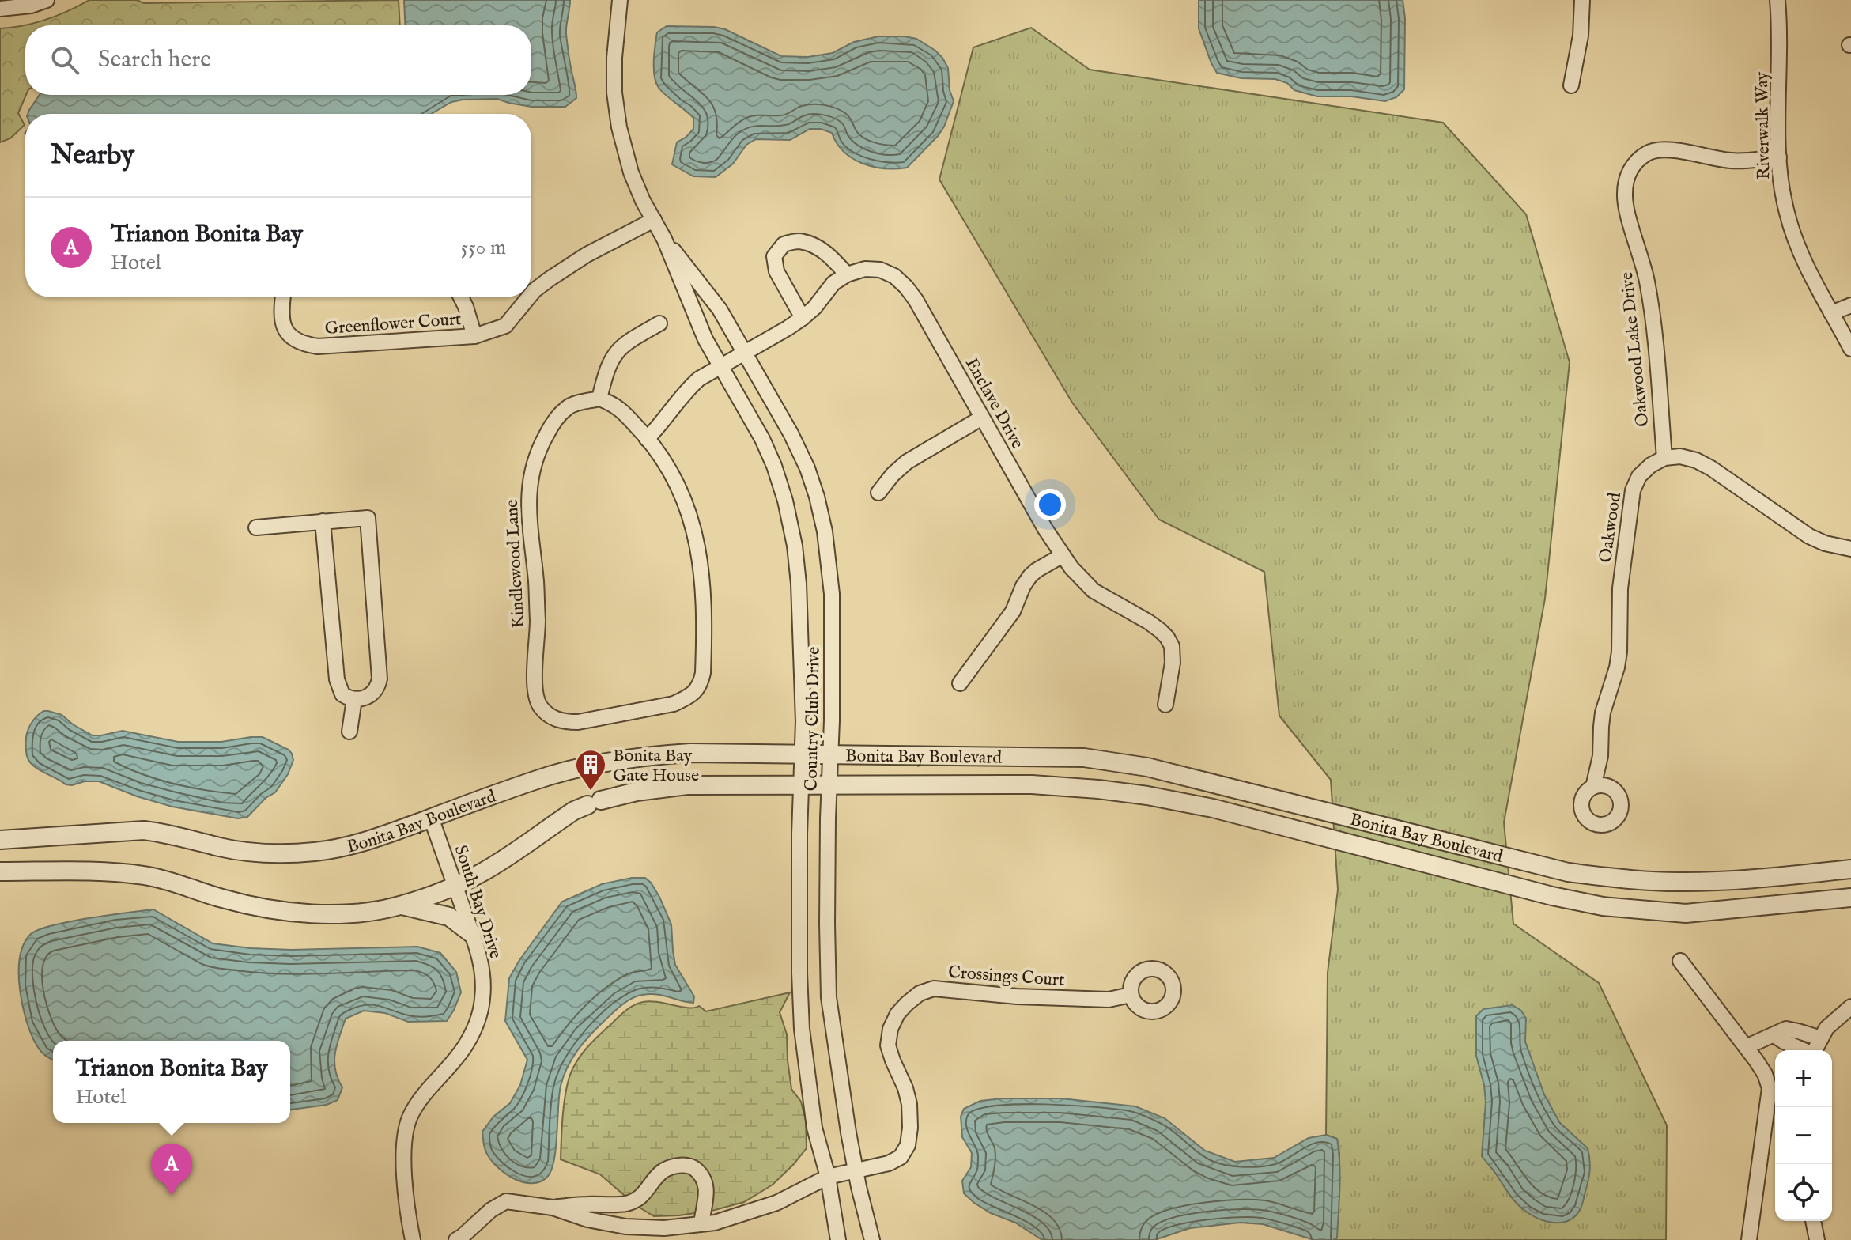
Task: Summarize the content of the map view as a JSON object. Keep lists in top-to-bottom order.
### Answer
{
  "streets": {
    "street": [
      "Riverwalk Way",
      "Greenflower Court",
      "Oakwood Lake Drive",
      "Enclave Drive",
      "Oakwood",
      "Kindlewood Lane",
      "Country Club Drive",
      "Bonita Bay Boulevard",
      "South Bay Drive",
      "Crossings Court"
    ]
  },
  "crossings": [
    ["Riverwalk Way", "Oakwood Lake Drive"],
    ["Greenflower Court", "Country Club Drive"],
    ["Oakwood Lake Drive", "Oakwood"],
    ["Country Club Drive", "Bonita Bay Boulevard"],
    ["Country Club Drive", "Crossings Court"],
    ["Bonita Bay Boulevard", "South Bay Drive"]
  ],
  "places": {
    "building": ["Bonita Bay Gate House"]
  },
  "page": {
    "search": "Search here",
    "heading": "Nearby",
    "list": [
      {
        "mark": "A",
        "name": "Trianon Bonita Bay",
        "note": "Hotel",
        "value": "550 m"
      }
    ],
    "popup": ["Trianon Bonita Bay", "Hotel"],
    "map_buttons": ["+", "−"],
    "pins": "A"
  }
}
